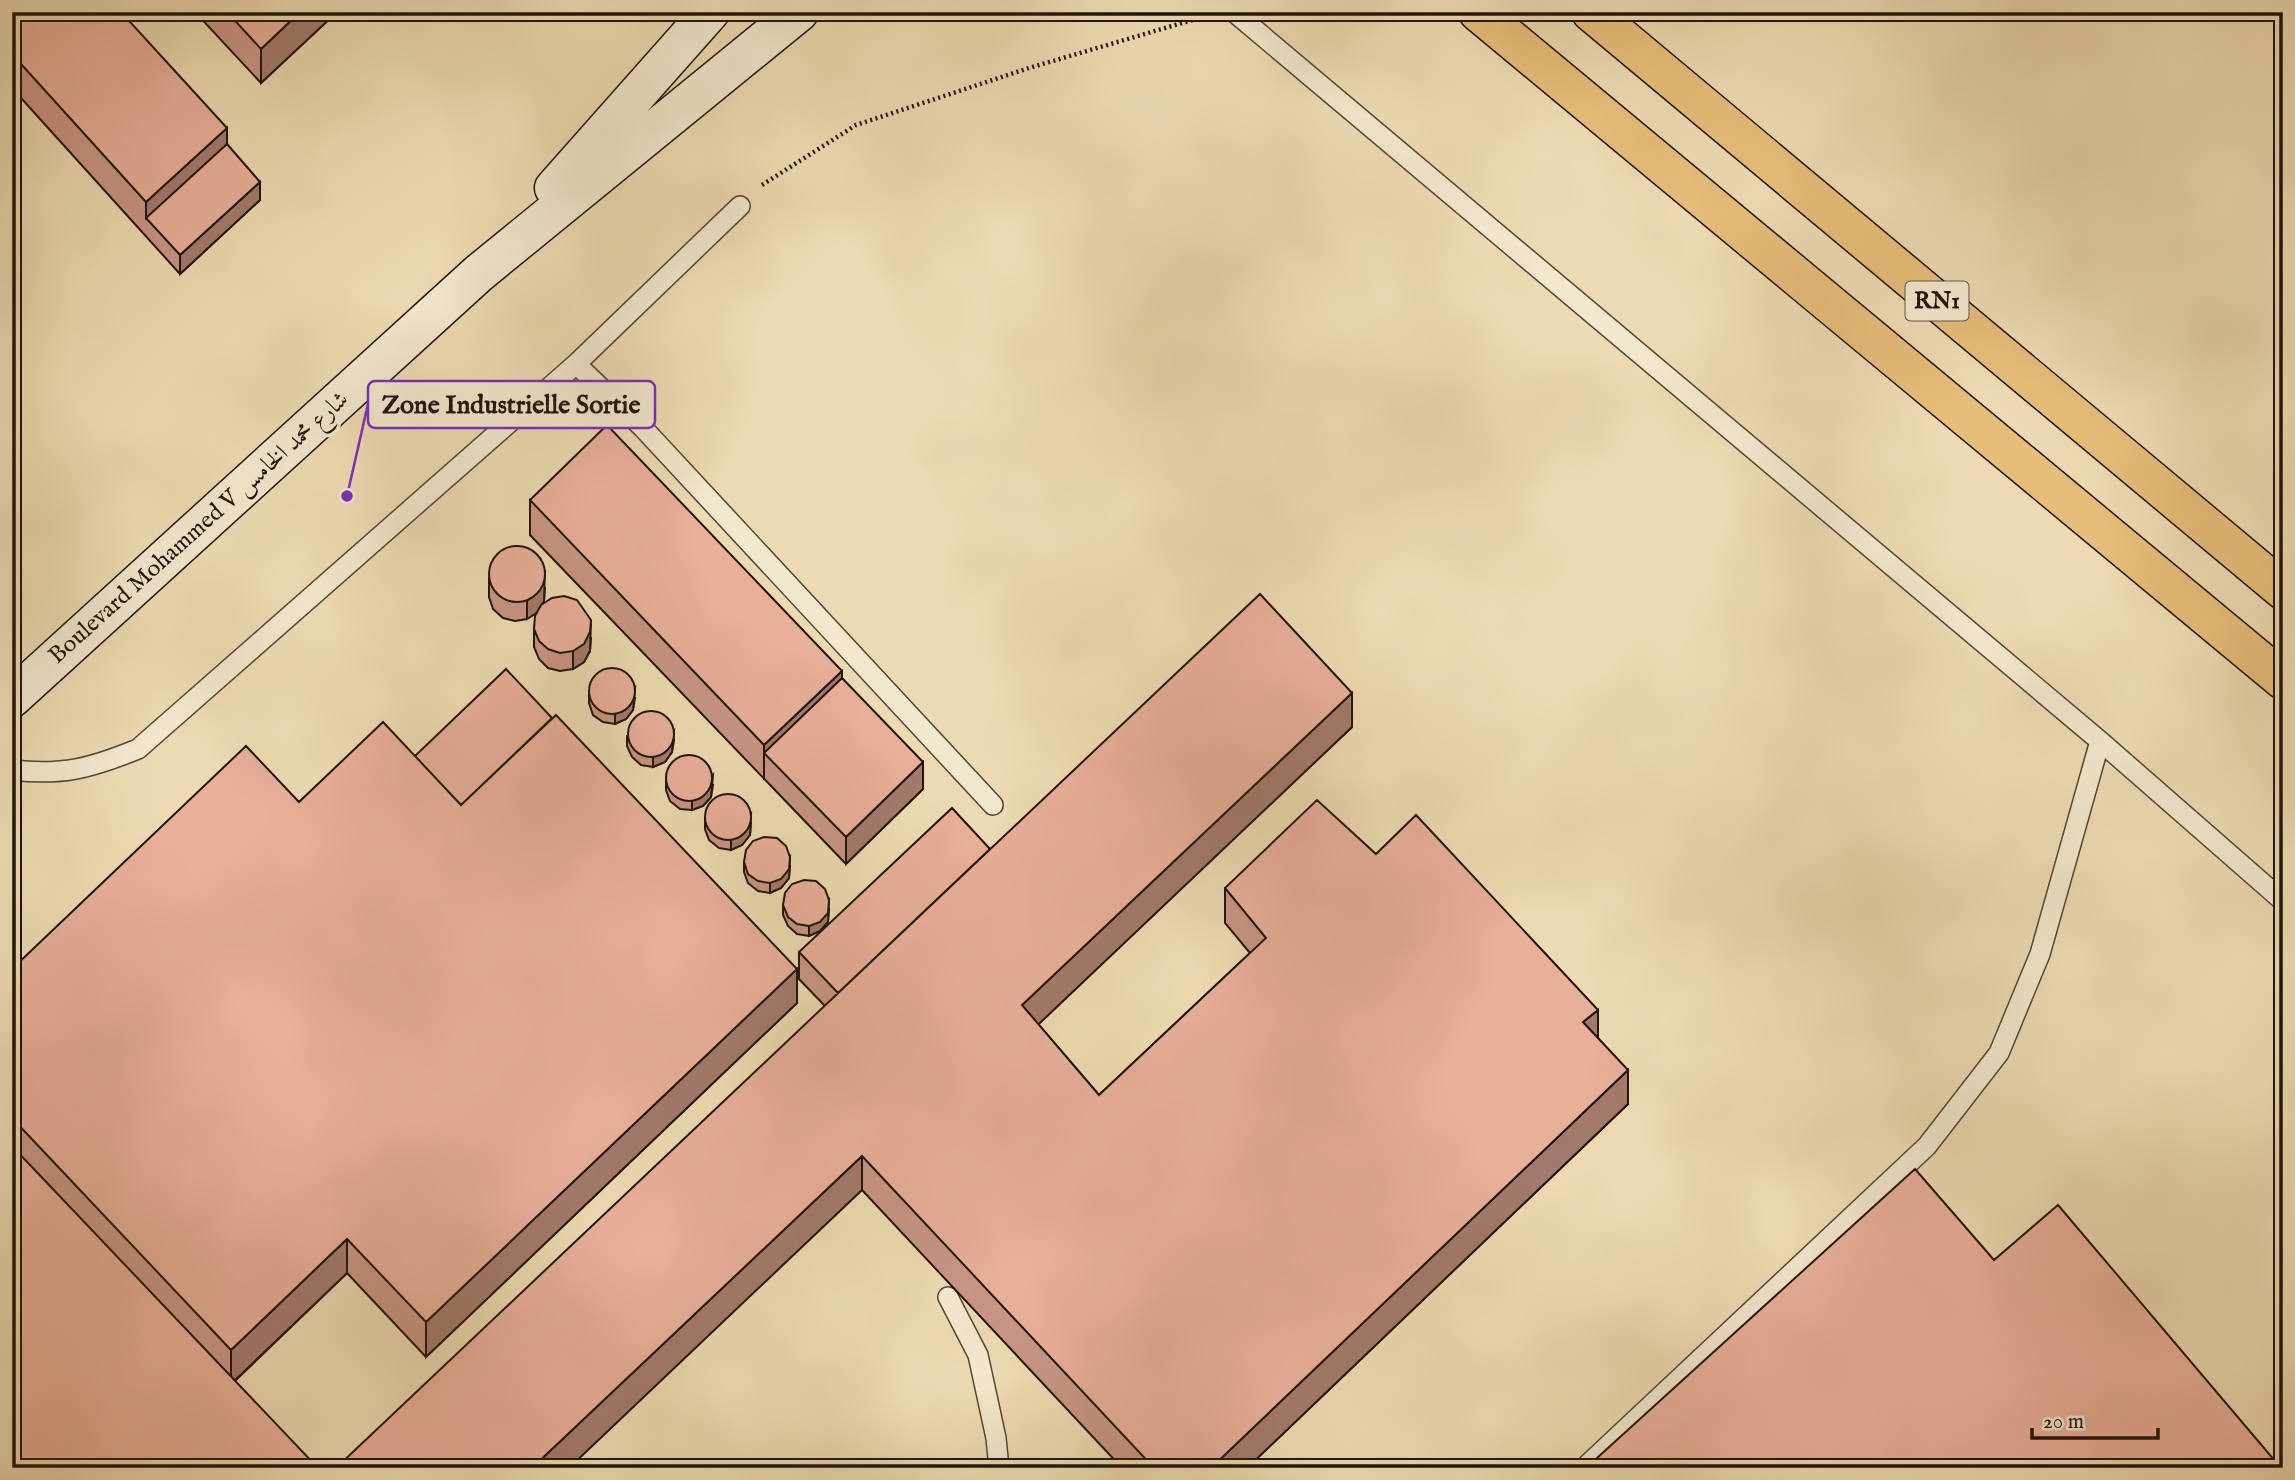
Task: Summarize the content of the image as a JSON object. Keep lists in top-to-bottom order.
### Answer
{
  "streets": {
    "highway": ["RN1"],
    "main road": ["Boulevard Mohammed V شارع محمد الخامس"]
  },
  "places": ["Zone Industrielle Sortie"],
  "scale_bar": "20 m"
}
